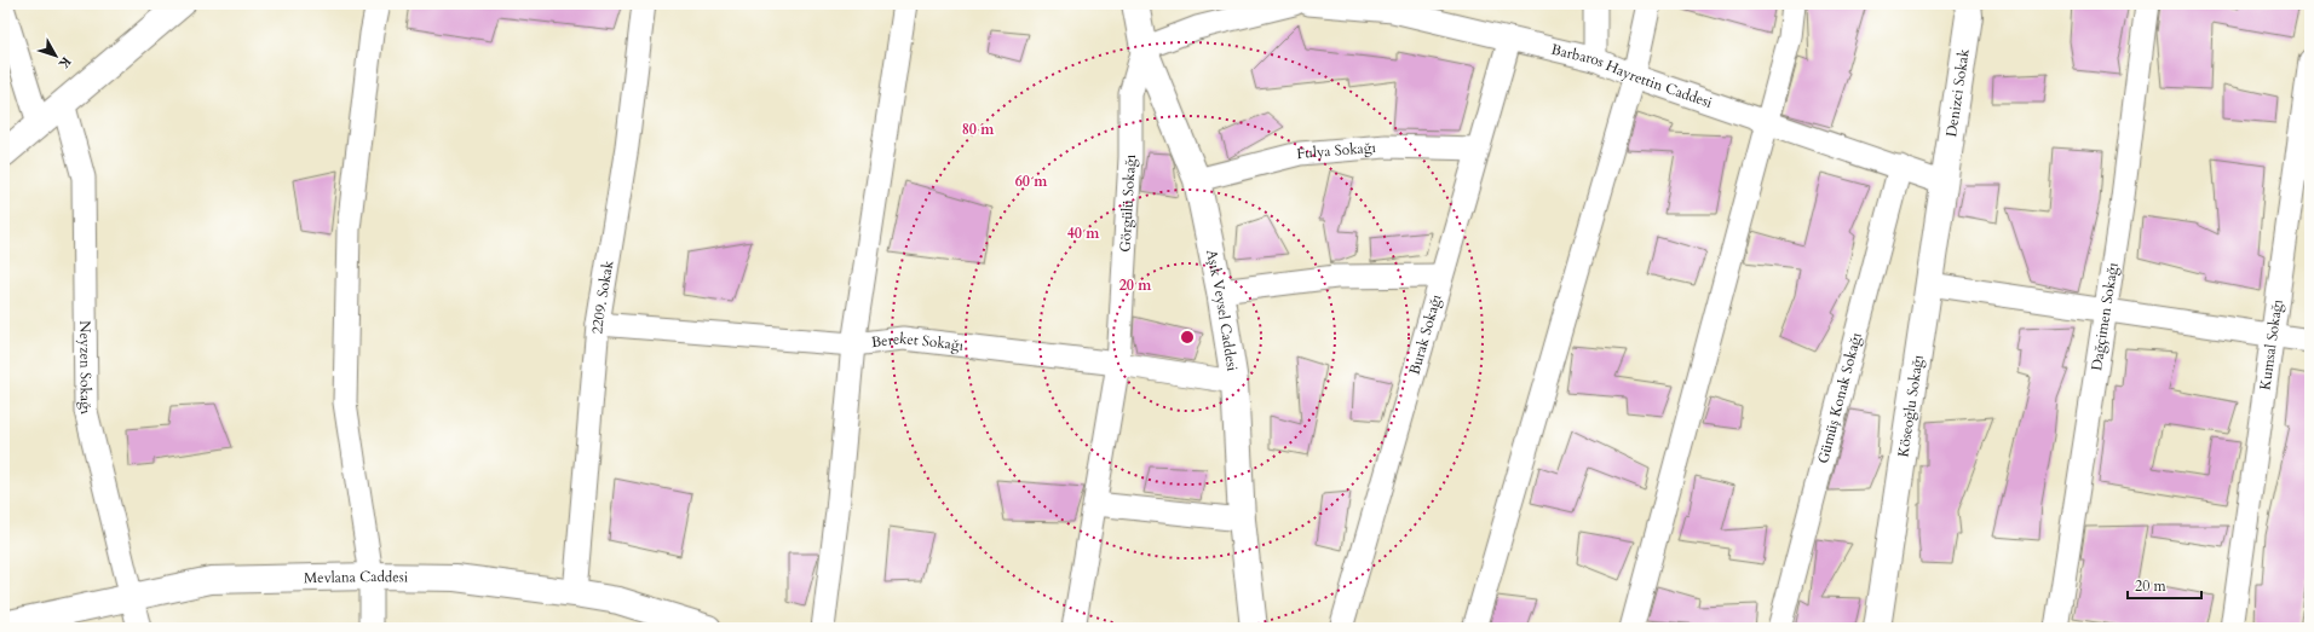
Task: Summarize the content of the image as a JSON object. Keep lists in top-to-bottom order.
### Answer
{
  "streets": {
    "street": [
      "Barbaros Hayrettin Caddesi",
      "Denizci Sokak",
      "Fulya Sokağı",
      "Görgülü Sokağı",
      "2209. Sokak",
      "Aşık Veysel Caddesi",
      "Dağçimen Sokağı",
      "Burak Sokağı",
      "Bereket Sokağı",
      "Kumsal Sokağı",
      "Neyzen Sokağı",
      "Gümüş Konak Sokağı",
      "Köseoğlu Sokağı",
      "Mevlana Caddesi"
    ]
  },
  "crossings": [
    ["Barbaros Hayrettin Caddesi", "Denizci Sokak"],
    ["Barbaros Hayrettin Caddesi", "Burak Sokağı"],
    ["Barbaros Hayrettin Caddesi", "Gümüş Konak Sokağı"],
    ["Barbaros Hayrettin Caddesi", "Köseoğlu Sokağı"],
    ["Denizci Sokak", "Köseoğlu Sokağı"],
    ["Fulya Sokağı", "Aşık Veysel Caddesi"],
    ["Fulya Sokağı", "Burak Sokağı"],
    ["Görgülü Sokağı", "Aşık Veysel Caddesi"],
    ["Görgülü Sokağı", "Bereket Sokağı"],
    ["2209. Sokak", "Bereket Sokağı"],
    ["2209. Sokak", "Mevlana Caddesi"],
    ["Aşık Veysel Caddesi", "Bereket Sokağı"],
    ["Neyzen Sokağı", "Mevlana Caddesi"]
  ],
  "scale_bar": "20 m",
  "north": "bottom right",
  "rings": [
    "80 m",
    "60 m",
    "40 m",
    "20 m"
  ]
}
